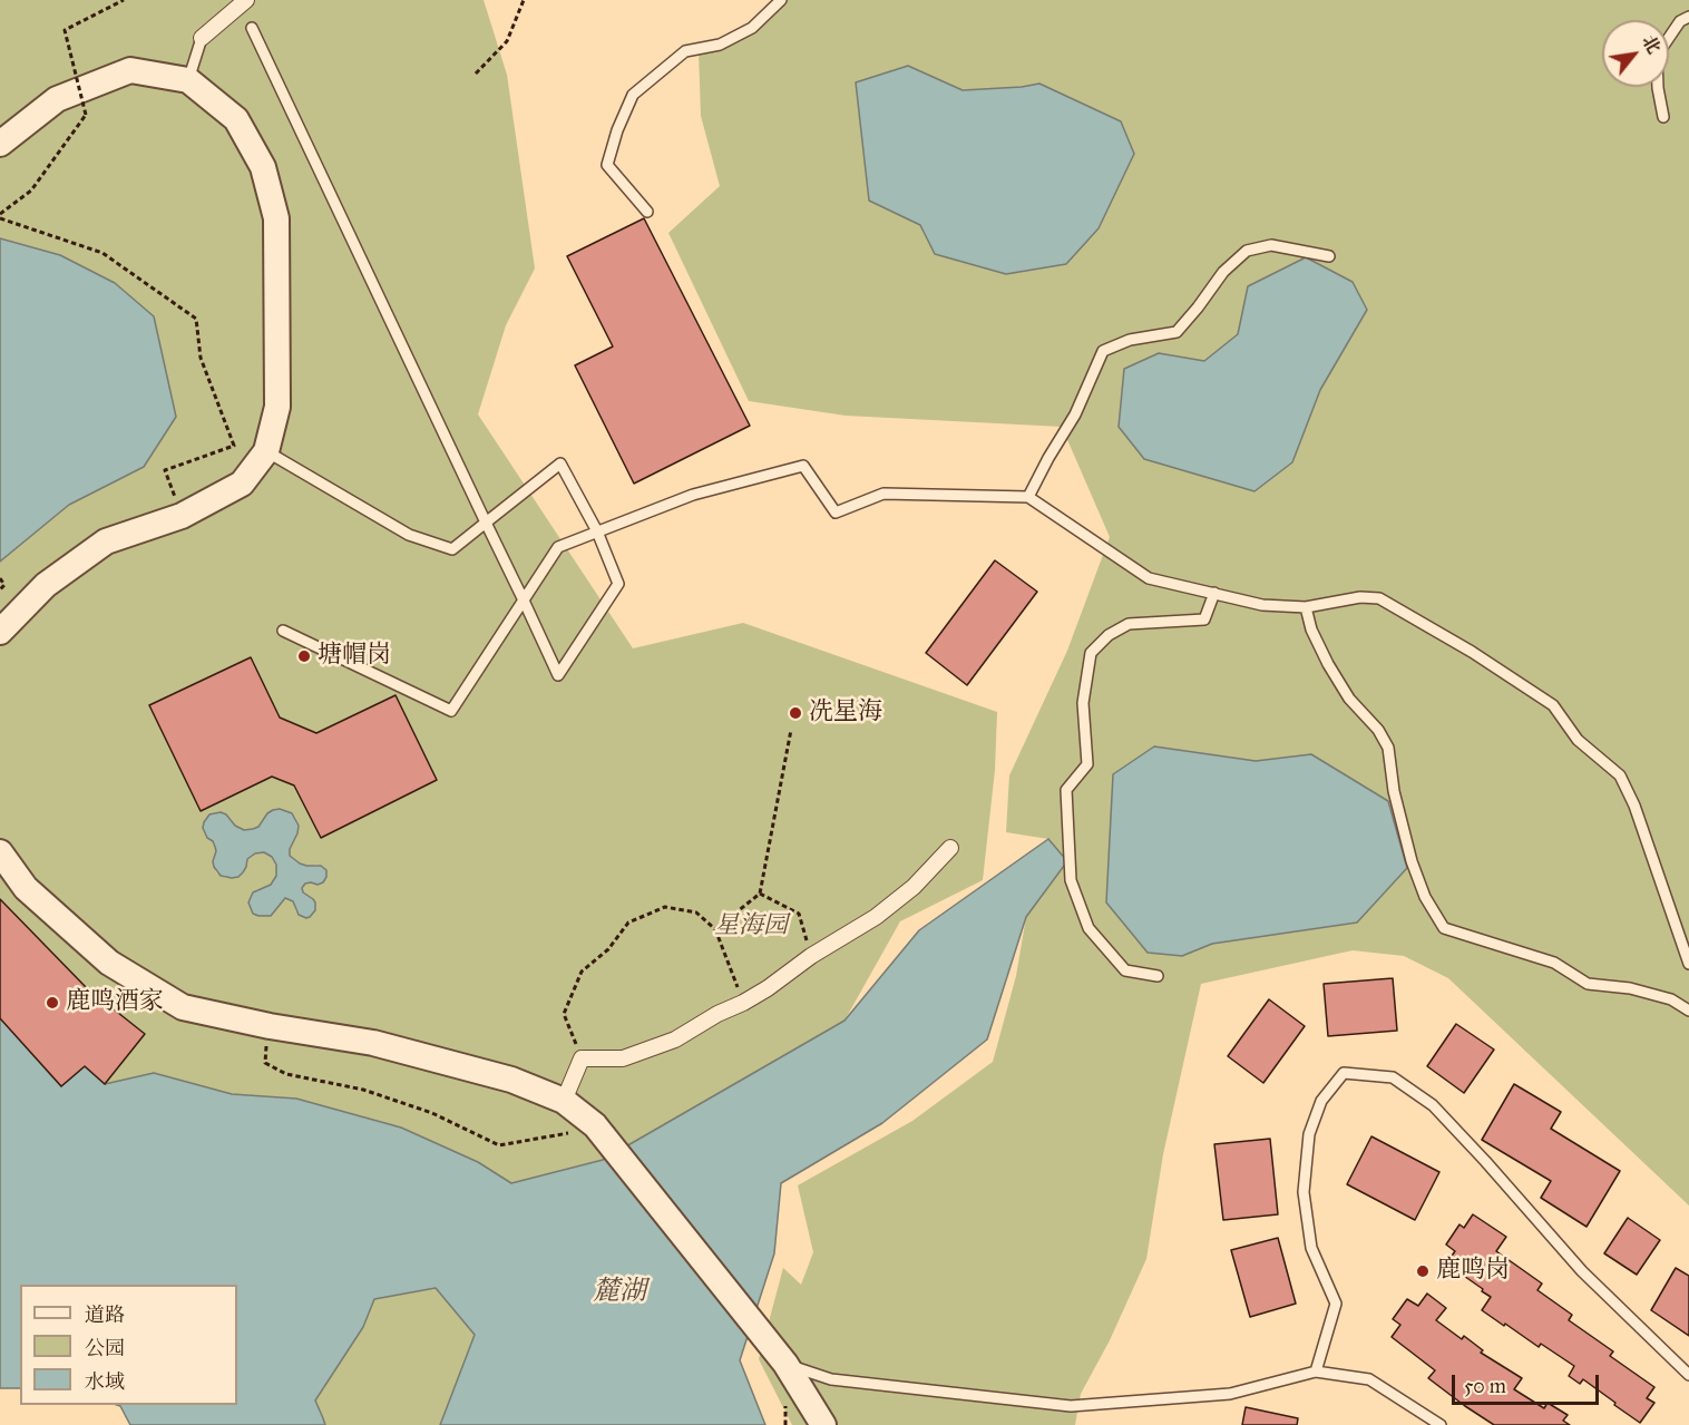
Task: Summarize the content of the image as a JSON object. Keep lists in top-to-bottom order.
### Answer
{
  "water": ["麓湖"],
  "parks": ["星海园"],
  "places": [
    "塘帽岗",
    "冼星海",
    "鹿鸣酒家",
    "鹿鸣岗"
  ],
  "legend": ["道路", "公园", "水域"],
  "scale_bar": "50 m",
  "north": "top right"
}
